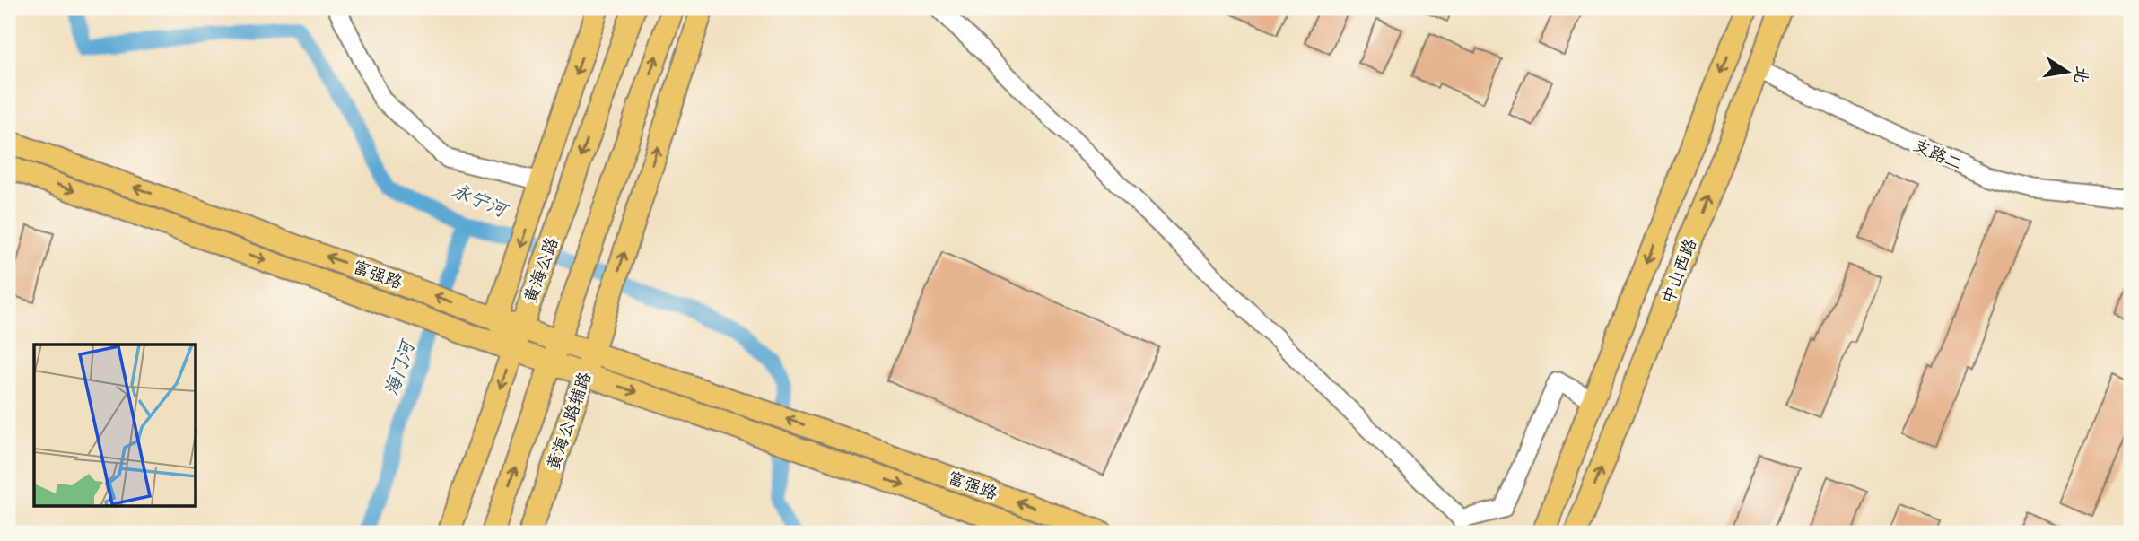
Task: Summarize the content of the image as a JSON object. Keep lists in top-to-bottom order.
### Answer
{
  "streets": {
    "main road": [
      "黄海公路",
      "中山西路",
      "富强路",
      "黄海公路辅路"
    ],
    "street": ["支路二"]
  },
  "crossings": [
    ["支路二", "中山西路"],
    ["黄海公路", "富强路"],
    ["富强路", "黄海公路辅路"]
  ],
  "water": ["永宁河", "海门河"],
  "north": "right"
}
